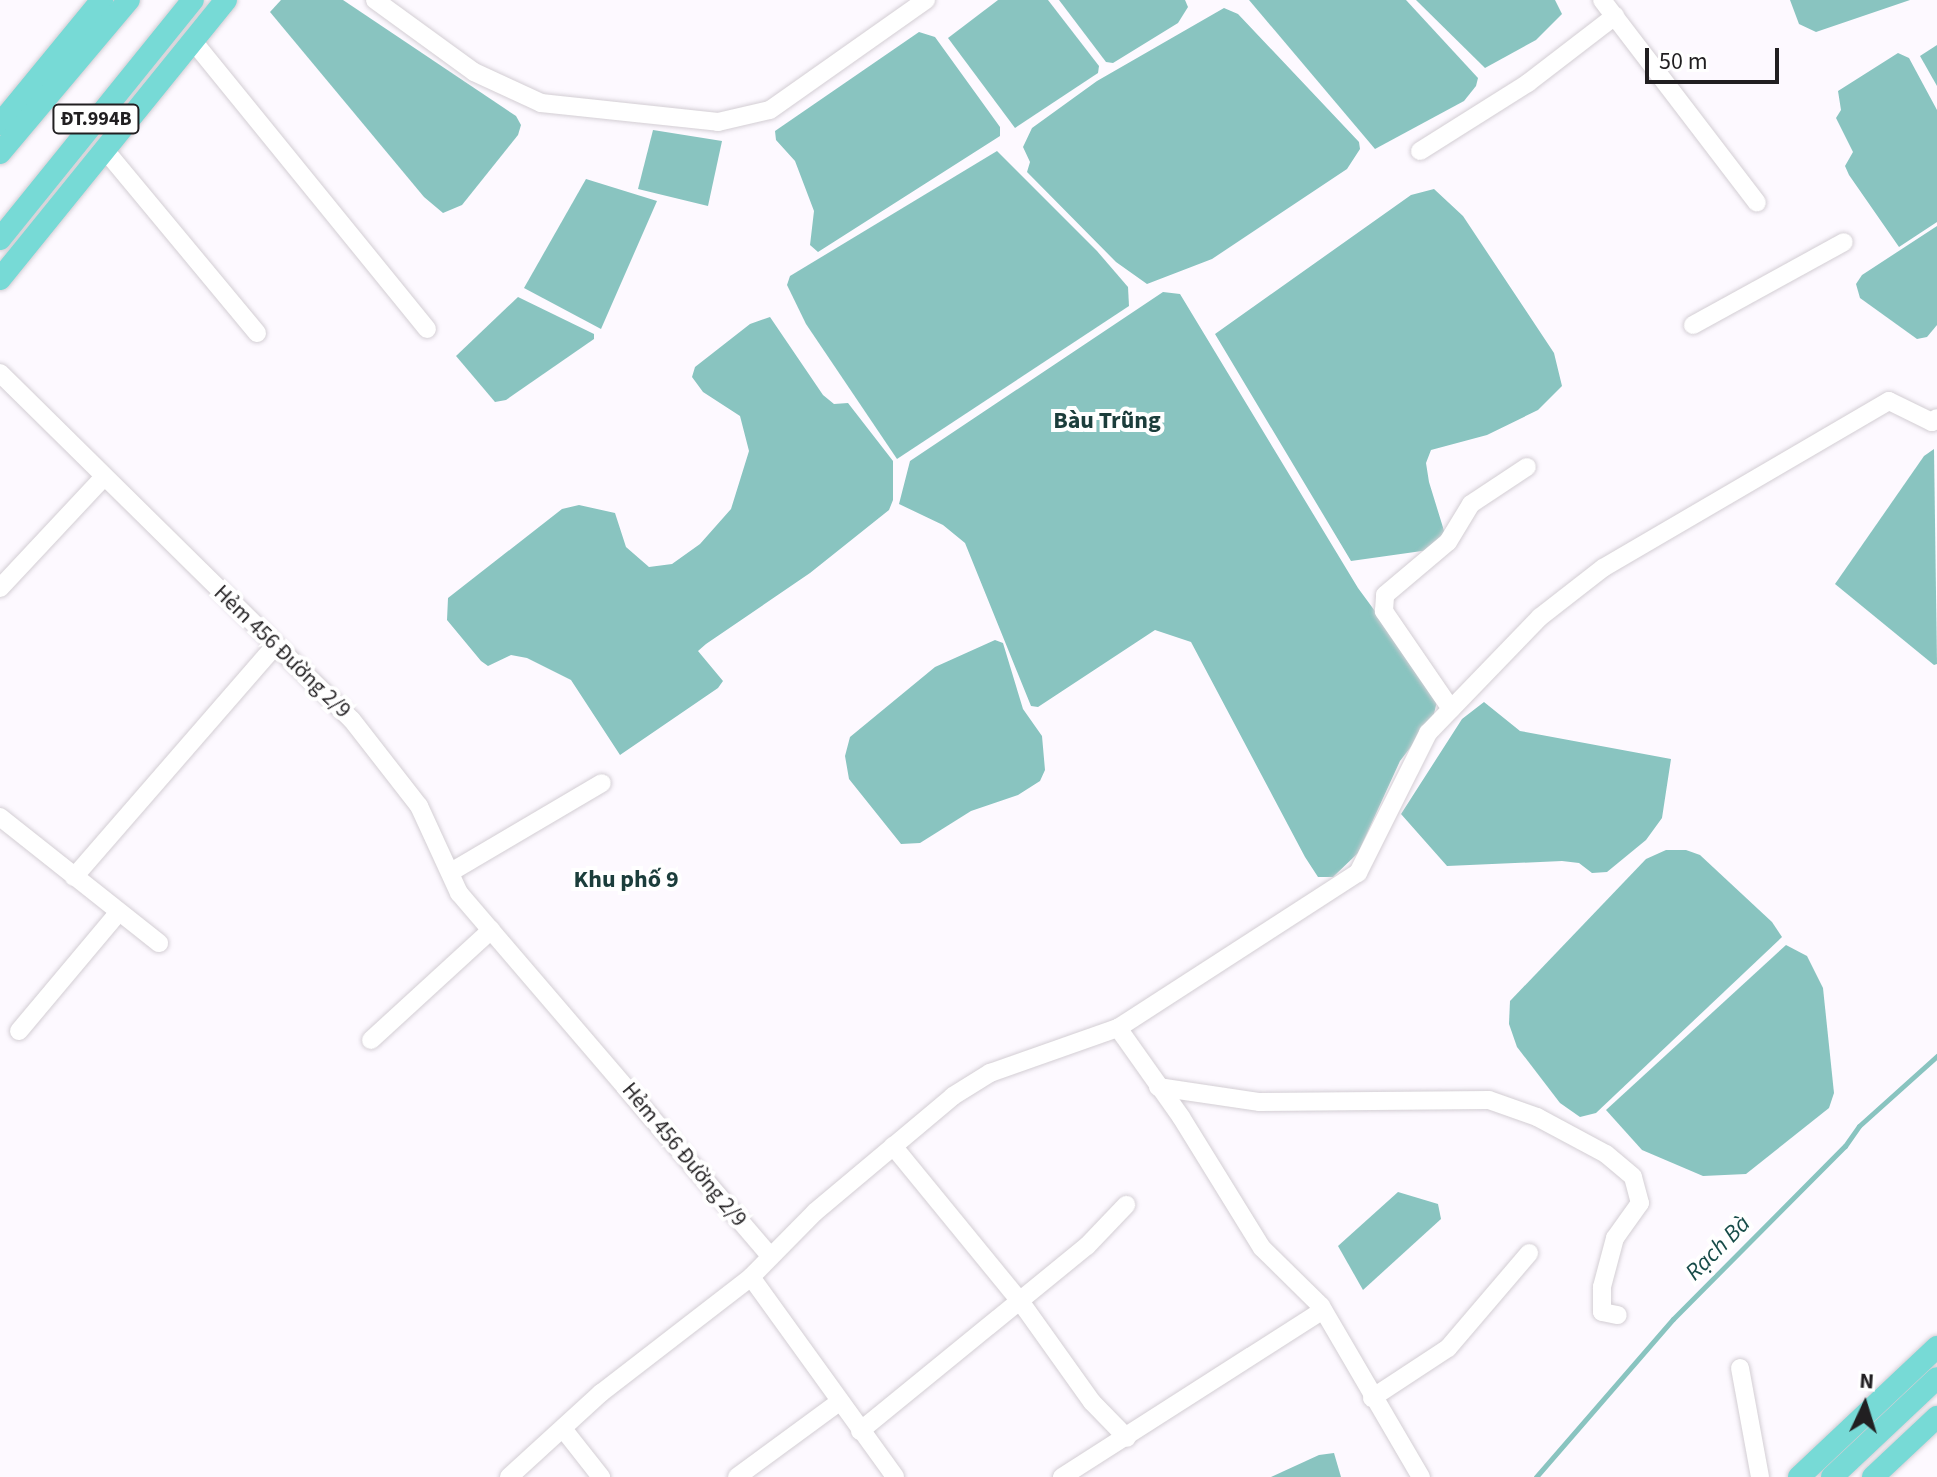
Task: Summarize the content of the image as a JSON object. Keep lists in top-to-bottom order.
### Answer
{
  "streets": {
    "main road": ["ĐT.994B"],
    "street": ["Hẻm 456 Đường 2/9"]
  },
  "districts": ["Bàu Trũng", "Khu phố 9"],
  "water": ["Rạch Bà"],
  "scale_bar": "50 m",
  "north": "top"
}
